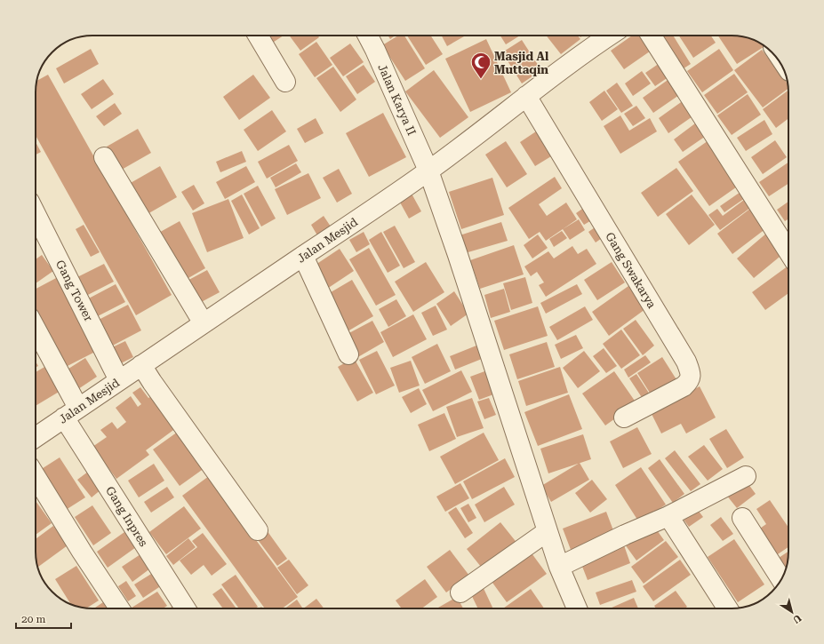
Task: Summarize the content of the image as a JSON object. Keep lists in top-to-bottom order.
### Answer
{
  "streets": {
    "street": [
      "Jalan Karya II",
      "Jalan Mesjid",
      "Gang Swakarya",
      "Gang Tower",
      "Gang Inpres"
    ]
  },
  "crossings": [
    ["Jalan Karya II", "Jalan Mesjid"],
    ["Jalan Mesjid", "Gang Swakarya"],
    ["Jalan Mesjid", "Gang Tower"],
    ["Jalan Mesjid", "Gang Inpres"]
  ],
  "places": {
    "mosque": ["Masjid Al Muttaqin"]
  },
  "scale_bar": "20 m",
  "north": "bottom right"
}
